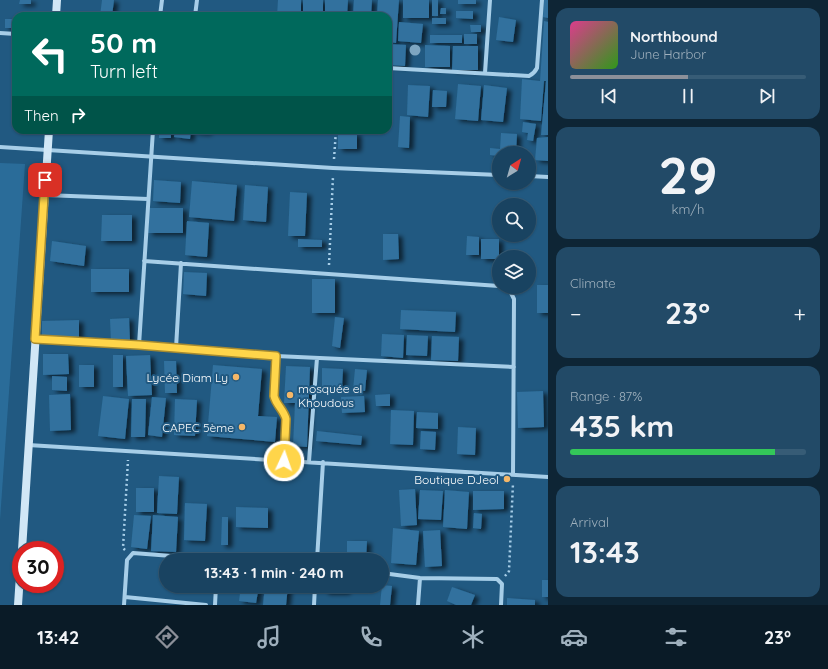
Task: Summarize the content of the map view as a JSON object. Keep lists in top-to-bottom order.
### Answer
{
  "places": [
    "Lycée Diam Ly",
    "mosquée el Khoudous",
    "CAPEC 5ème",
    "Boutique DJeol"
  ],
  "north": "top right",
  "page": {
    "turn": ["50 m", "Turn left"],
    "song": ["Northbound", "June Harbor"],
    "then": "Then",
    "tile": [
      ["29", "km/h"],
      "Climate",
      ["Range · 87%", "435 km"],
      ["Arrival", "13:43"]
    ],
    "heat": ["−", "23°", "+"],
    "limit": "30",
    "trip": "13:43 · 1 min · 240 m",
    "tabs": ["13:42", "23°"]
  }
}
